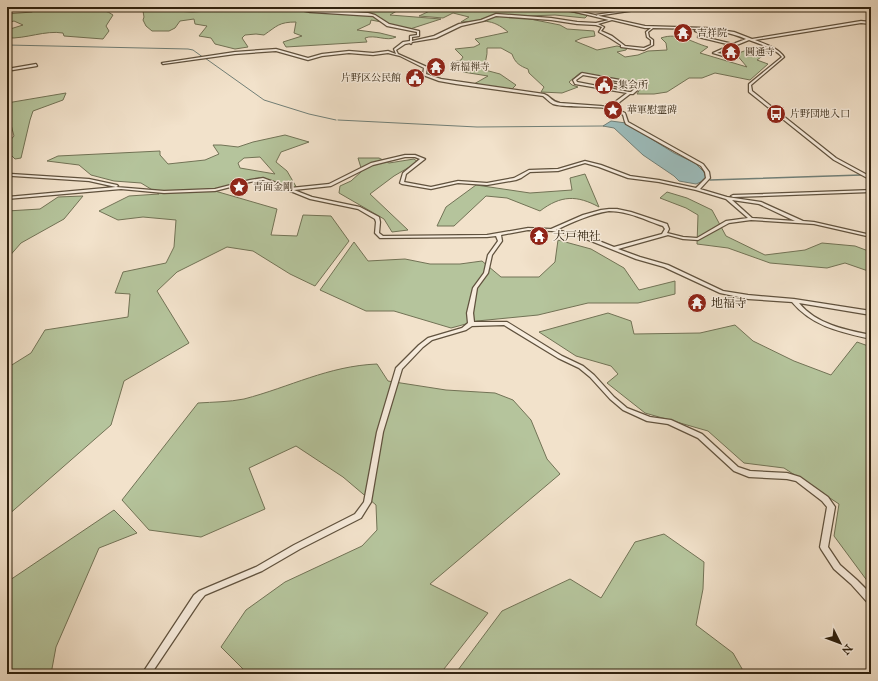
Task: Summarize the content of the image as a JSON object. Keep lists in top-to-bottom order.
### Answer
{
  "places": {
    "temple": [
      "吉祥院",
      "圓通寺",
      "新福禅寺",
      "大戸神社",
      "地福寺"
    ],
    "public building": ["片野区公民館", "集会所"],
    "place": ["華軍慰霊碑", "青面金剛"],
    "bus stop": ["片野団地入口"]
  },
  "north": "bottom right"
}
